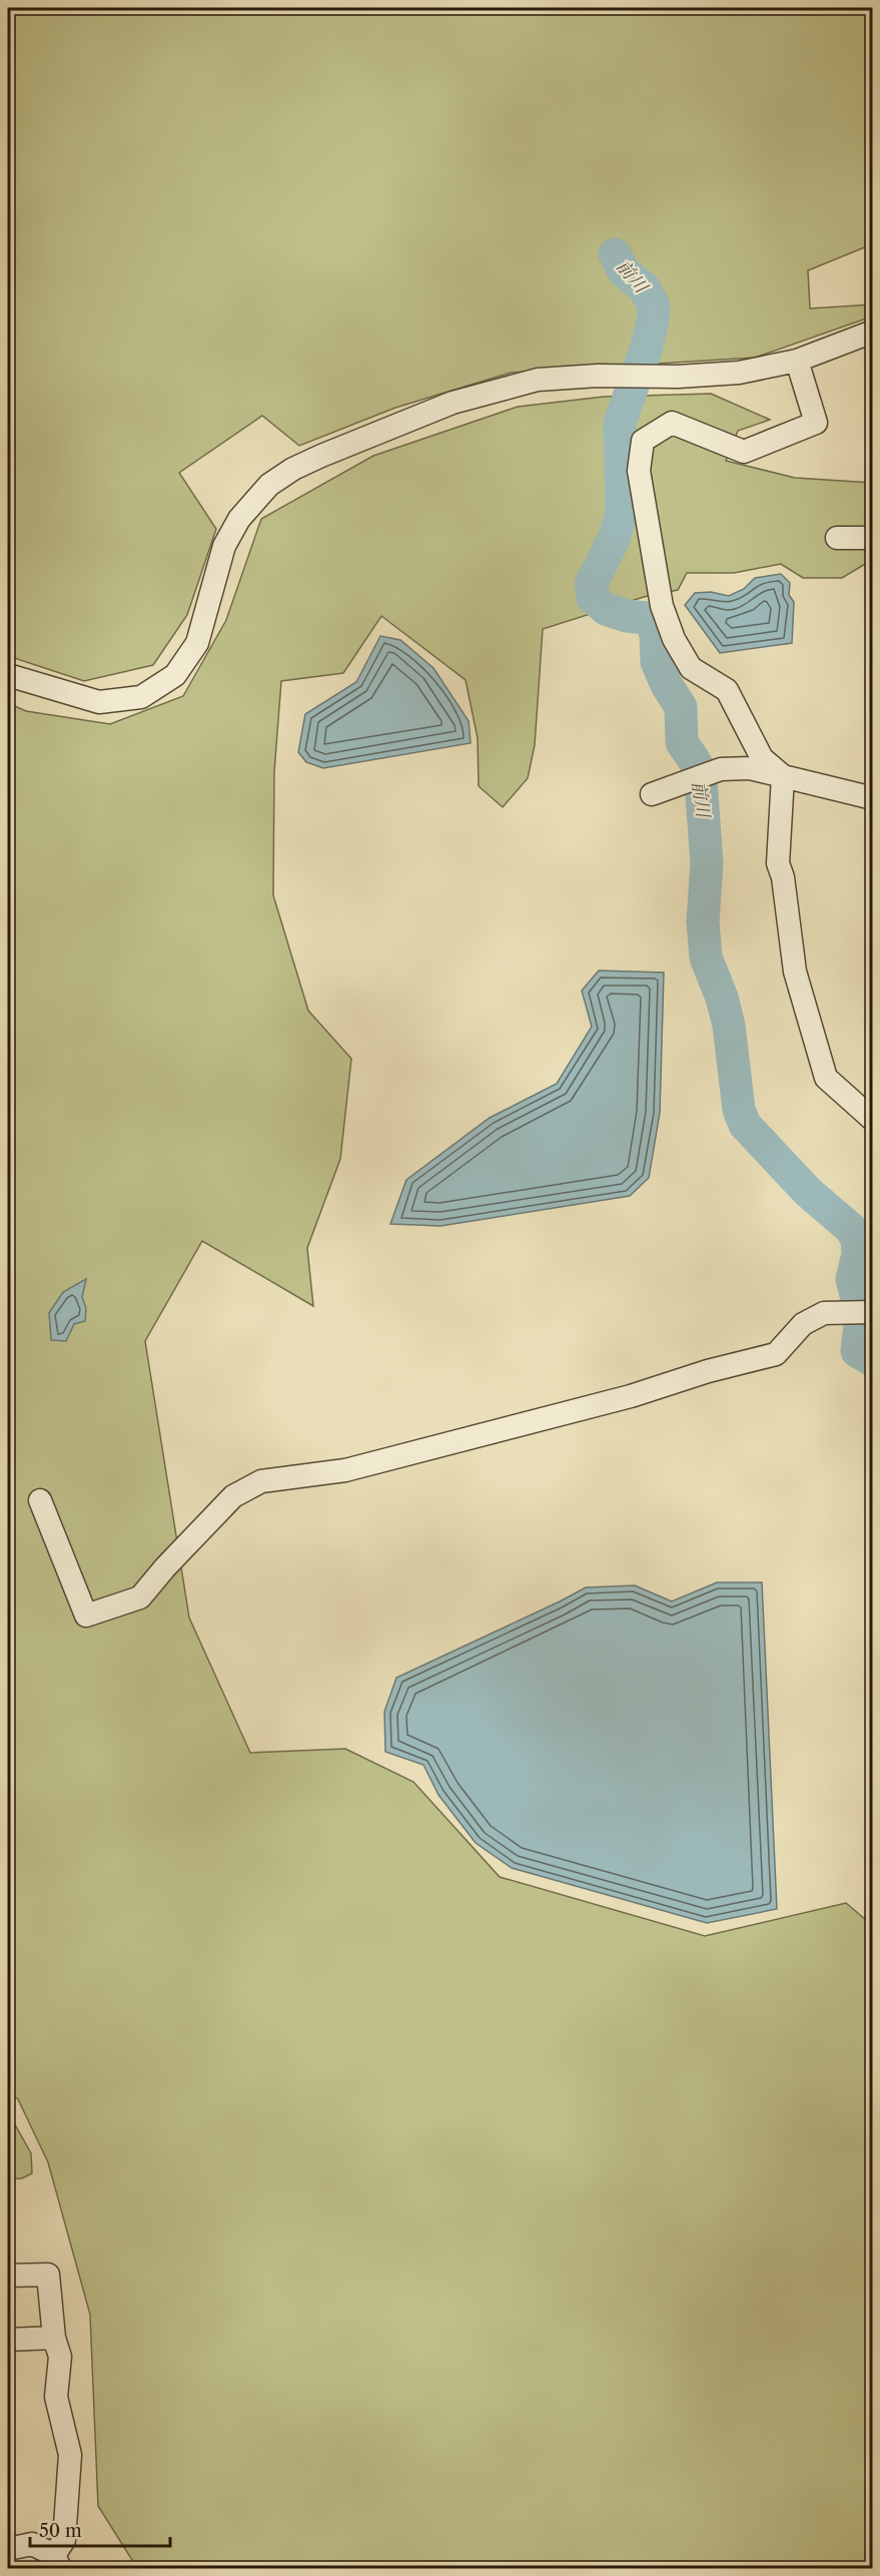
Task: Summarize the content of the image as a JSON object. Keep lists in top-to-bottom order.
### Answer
{
  "water": ["前川"],
  "scale_bar": "50 m"
}
